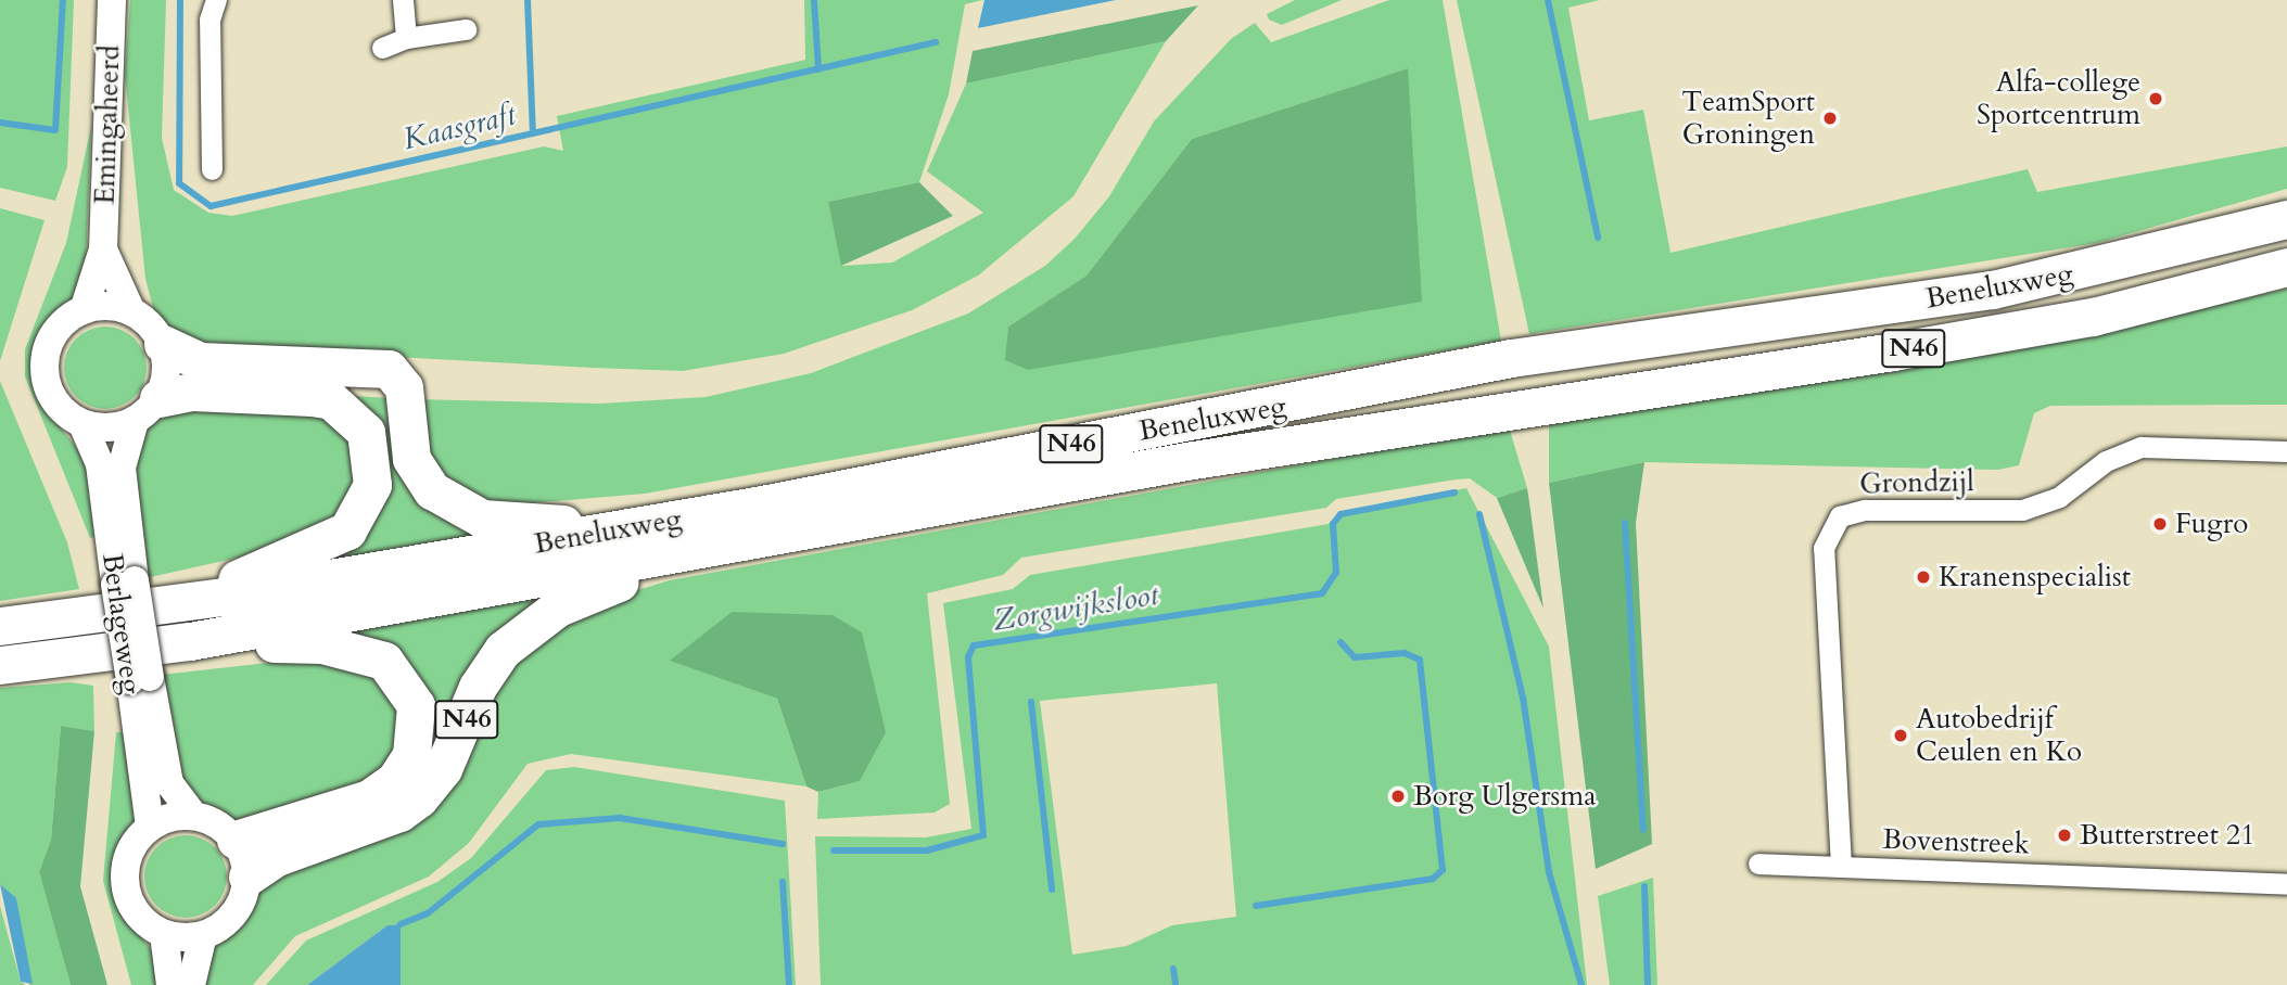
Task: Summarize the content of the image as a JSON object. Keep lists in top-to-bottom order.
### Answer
{
  "streets": {
    "highway": ["Beneluxweg", "N46"],
    "street": [
      "Emingaheerd",
      "Grondzijl",
      "Berlageweg",
      "Bovenstreek"
    ]
  },
  "crossings": [
    ["Emingaheerd", "N46"],
    ["Emingaheerd", "Berlageweg"],
    ["Beneluxweg", "N46"],
    ["N46", "Berlageweg"],
    ["Grondzijl", "Bovenstreek"]
  ],
  "water": ["Kaasgraft", "Zorgwijksloot"],
  "places": [
    "Alfa-college Sportcentrum",
    "TeamSport Groningen",
    "Fugro",
    "Kranenspecialist",
    "Autobedrijf Ceulen en Ko",
    "Borg Ulgersma",
    "Butterstreet 21"
  ]
}
